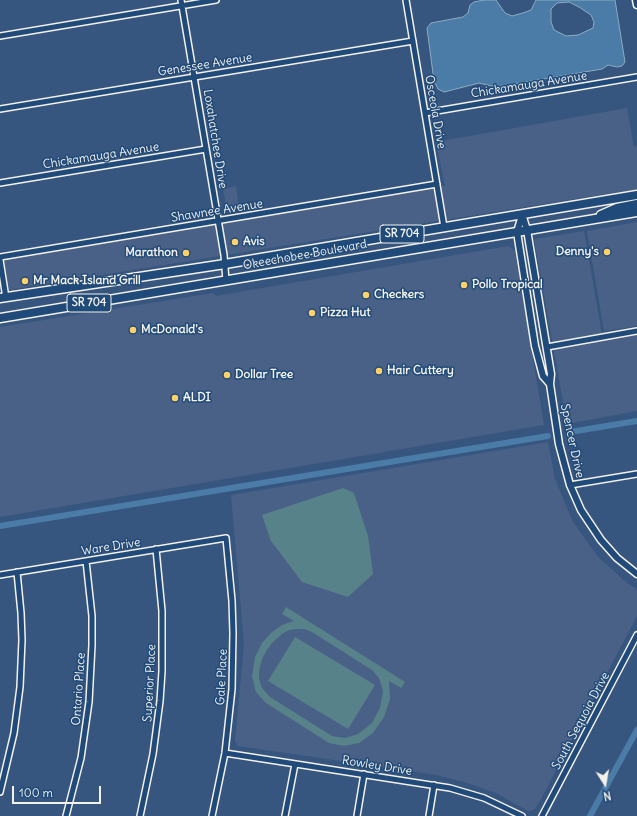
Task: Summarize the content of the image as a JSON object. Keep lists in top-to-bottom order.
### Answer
{
  "streets": {
    "main road": ["SR 704", "Okeechobee Boulevard"],
    "street": [
      "Genessee Avenue",
      "Chickamauga Avenue",
      "Osceola Drive",
      "Loxahatchee Drive",
      "Shawnee Avenue",
      "Spencer Drive",
      "Ware Drive",
      "Gale Place",
      "Superior Place",
      "Ontario Place",
      "South Sequoia Drive",
      "Rowley Drive"
    ]
  },
  "crossings": [
    ["Genessee Avenue", "Osceola Drive"],
    ["Genessee Avenue", "Loxahatchee Drive"],
    ["Chickamauga Avenue", "Osceola Drive"],
    ["Chickamauga Avenue", "Loxahatchee Drive"],
    ["Osceola Drive", "Shawnee Avenue"],
    ["Osceola Drive", "Okeechobee Boulevard"],
    ["Loxahatchee Drive", "Shawnee Avenue"],
    ["Loxahatchee Drive", "Okeechobee Boulevard"],
    ["Okeechobee Boulevard", "Spencer Drive"],
    ["Ware Drive", "Gale Place"],
    ["Ware Drive", "Superior Place"],
    ["Ware Drive", "Ontario Place"],
    ["Gale Place", "Rowley Drive"]
  ],
  "places": [
    "Avis",
    "Denny's",
    "Marathon",
    "Mr Mack Island Grill",
    "Pollo Tropical",
    "Checkers",
    "Pizza Hut",
    "McDonald's",
    "Hair Cuttery",
    "Dollar Tree",
    "ALDI"
  ],
  "scale_bar": "100 m",
  "north": "bottom"
}
